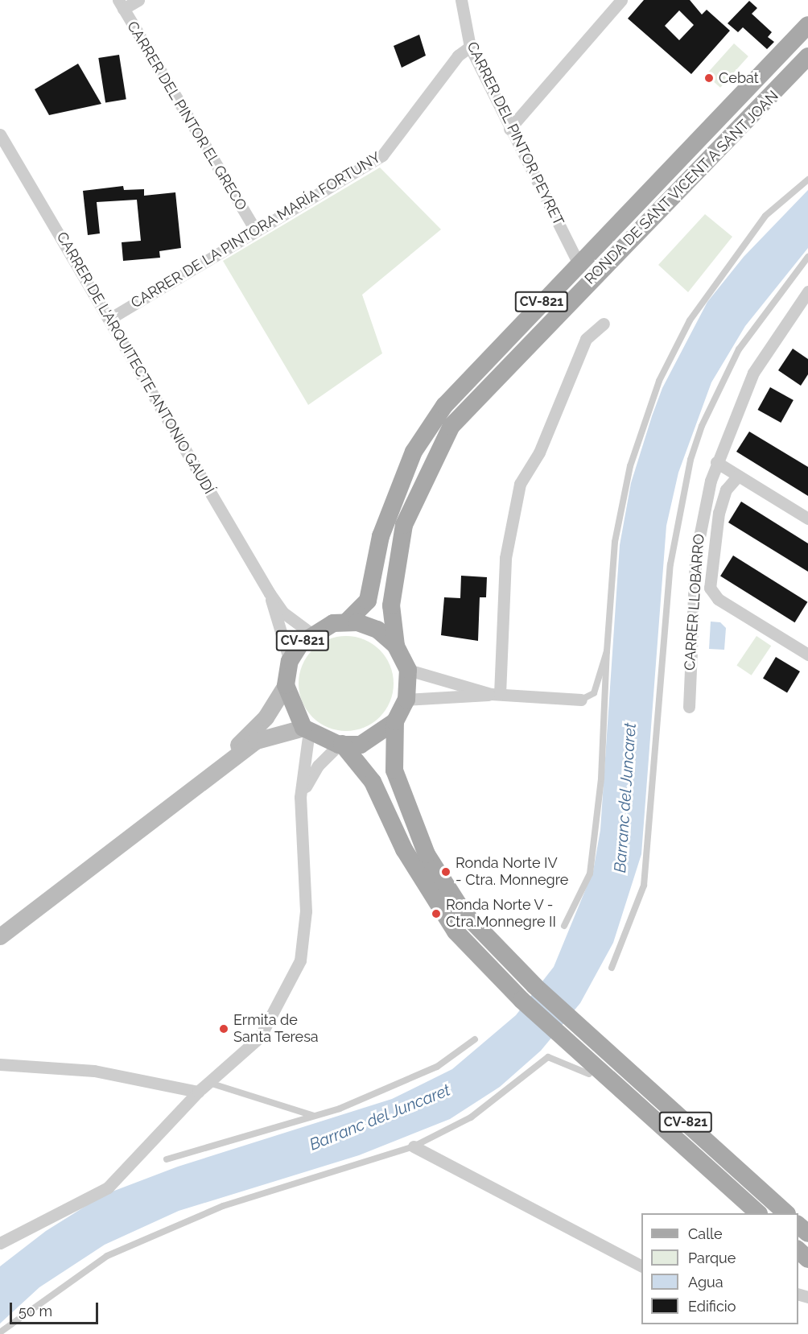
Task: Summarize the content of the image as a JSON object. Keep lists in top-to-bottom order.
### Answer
{
  "streets": {
    "main road": ["RONDA DE SANT VICENT A SANT JOAN", "CV-821"],
    "street": [
      "CARRER DEL PINTOR EL GRECO",
      "CARRER DEL PINTOR PEYRET",
      "CARRER DE LA PINTORA MARÍA FORTUNY",
      "CARRER DE L'ARQUITECTE ANTONIO GAUDÍ",
      "CARRER LLOBARRO"
    ]
  },
  "crossings": [
    ["CARRER DEL PINTOR EL GRECO", "CARRER DE LA PINTORA MARÍA FORTUNY"],
    ["CARRER DEL PINTOR PEYRET", "RONDA DE SANT VICENT A SANT JOAN"],
    ["CARRER DEL PINTOR PEYRET", "CARRER DE LA PINTORA MARÍA FORTUNY"],
    ["RONDA DE SANT VICENT A SANT JOAN", "CV-821"],
    ["RONDA DE SANT VICENT A SANT JOAN", "CARRER DE L'ARQUITECTE ANTONIO GAUDÍ"],
    ["CARRER DE LA PINTORA MARÍA FORTUNY", "CARRER DE L'ARQUITECTE ANTONIO GAUDÍ"],
    ["CV-821", "CARRER DE L'ARQUITECTE ANTONIO GAUDÍ"]
  ],
  "water": ["Barranc del Juncaret"],
  "places": [
    "Cebat",
    "Ronda Norte IV - Ctra. Monnegre",
    "Ronda Norte V - Ctra.Monnegre II",
    "Ermita de Santa Teresa"
  ],
  "legend": [
    "Calle",
    "Parque",
    "Agua",
    "Edificio"
  ],
  "scale_bar": "50 m"
}
